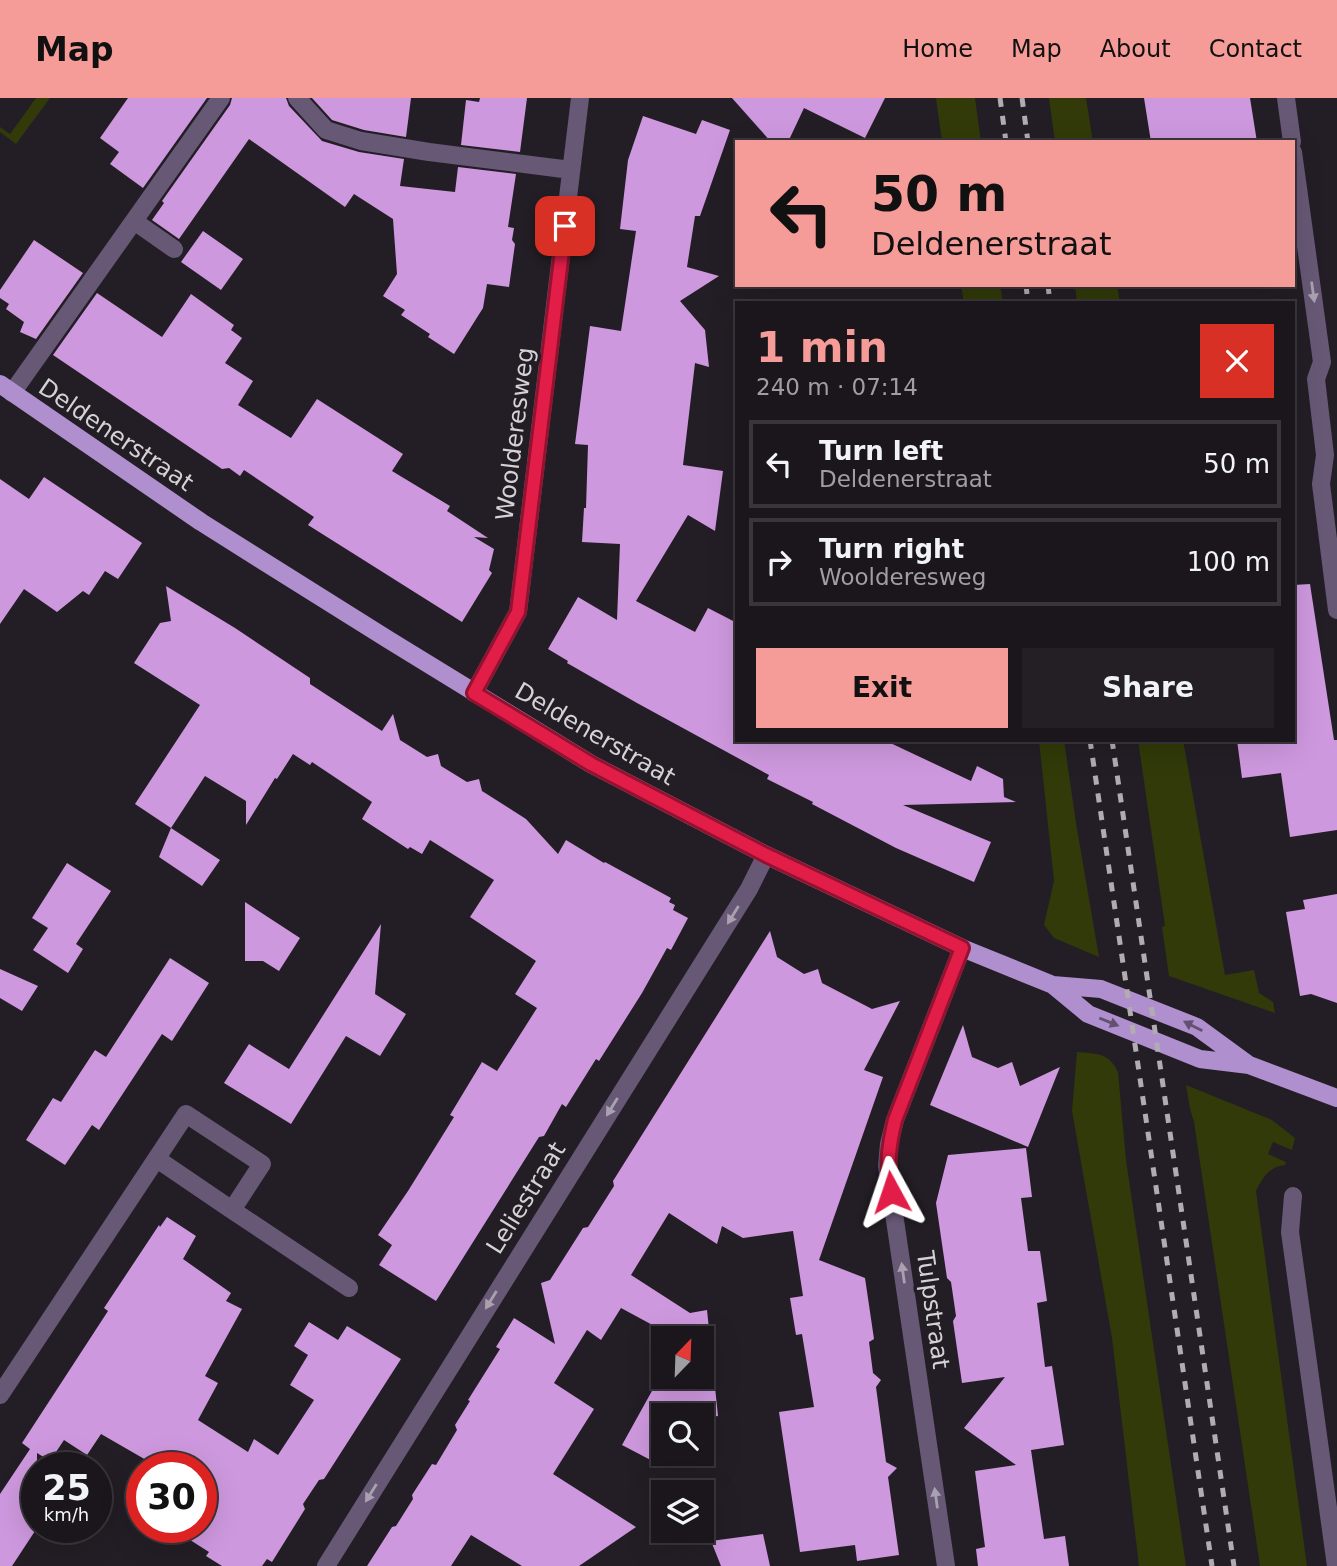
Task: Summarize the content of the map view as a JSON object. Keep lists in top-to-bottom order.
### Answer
{
  "streets": {
    "main road": ["Deldenerstraat"],
    "street": ["Woolderesweg", "Leliestraat", "Tulpstraat"]
  },
  "crossings": [
    ["Woolderesweg", "Deldenerstraat"],
    ["Deldenerstraat", "Leliestraat"],
    ["Deldenerstraat", "Tulpstraat"]
  ],
  "one_way": ["Leliestraat", "Tulpstraat"],
  "north": "top right",
  "page": {
    "header": "Map",
    "nav": [
      "Home",
      "Map",
      "About",
      "Contact"
    ],
    "turn": ["50 m", "Deldenerstraat"],
    "heading": ["1 min", "240 m · 07:14"],
    "list": [
      {
        "name": "Turn left",
        "note": "Deldenerstraat",
        "value": "50 m"
      },
      {
        "name": "Turn right",
        "note": "Woolderesweg",
        "value": "100 m"
      }
    ],
    "buttons": ["Exit", "Share"],
    "speed": "25 km/h",
    "limit": "30"
  }
}
